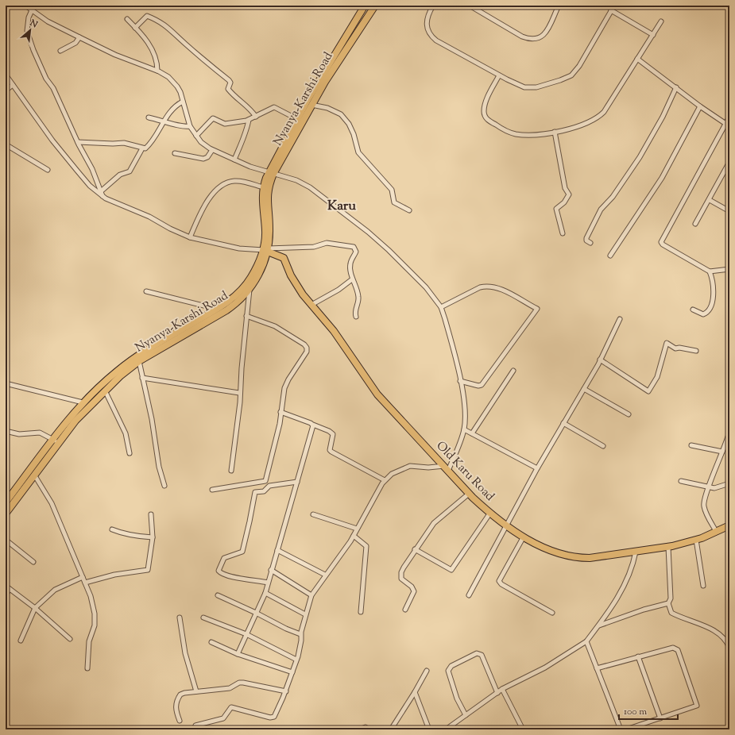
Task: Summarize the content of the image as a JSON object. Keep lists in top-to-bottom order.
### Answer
{
  "streets": {
    "main road": ["Nyanya-Karshi Road", "Old Karu Road"]
  },
  "crossings": [
    ["Nyanya-Karshi Road", "Old Karu Road"]
  ],
  "districts": ["Karu"],
  "scale_bar": "100 m",
  "north": "top right"
}
